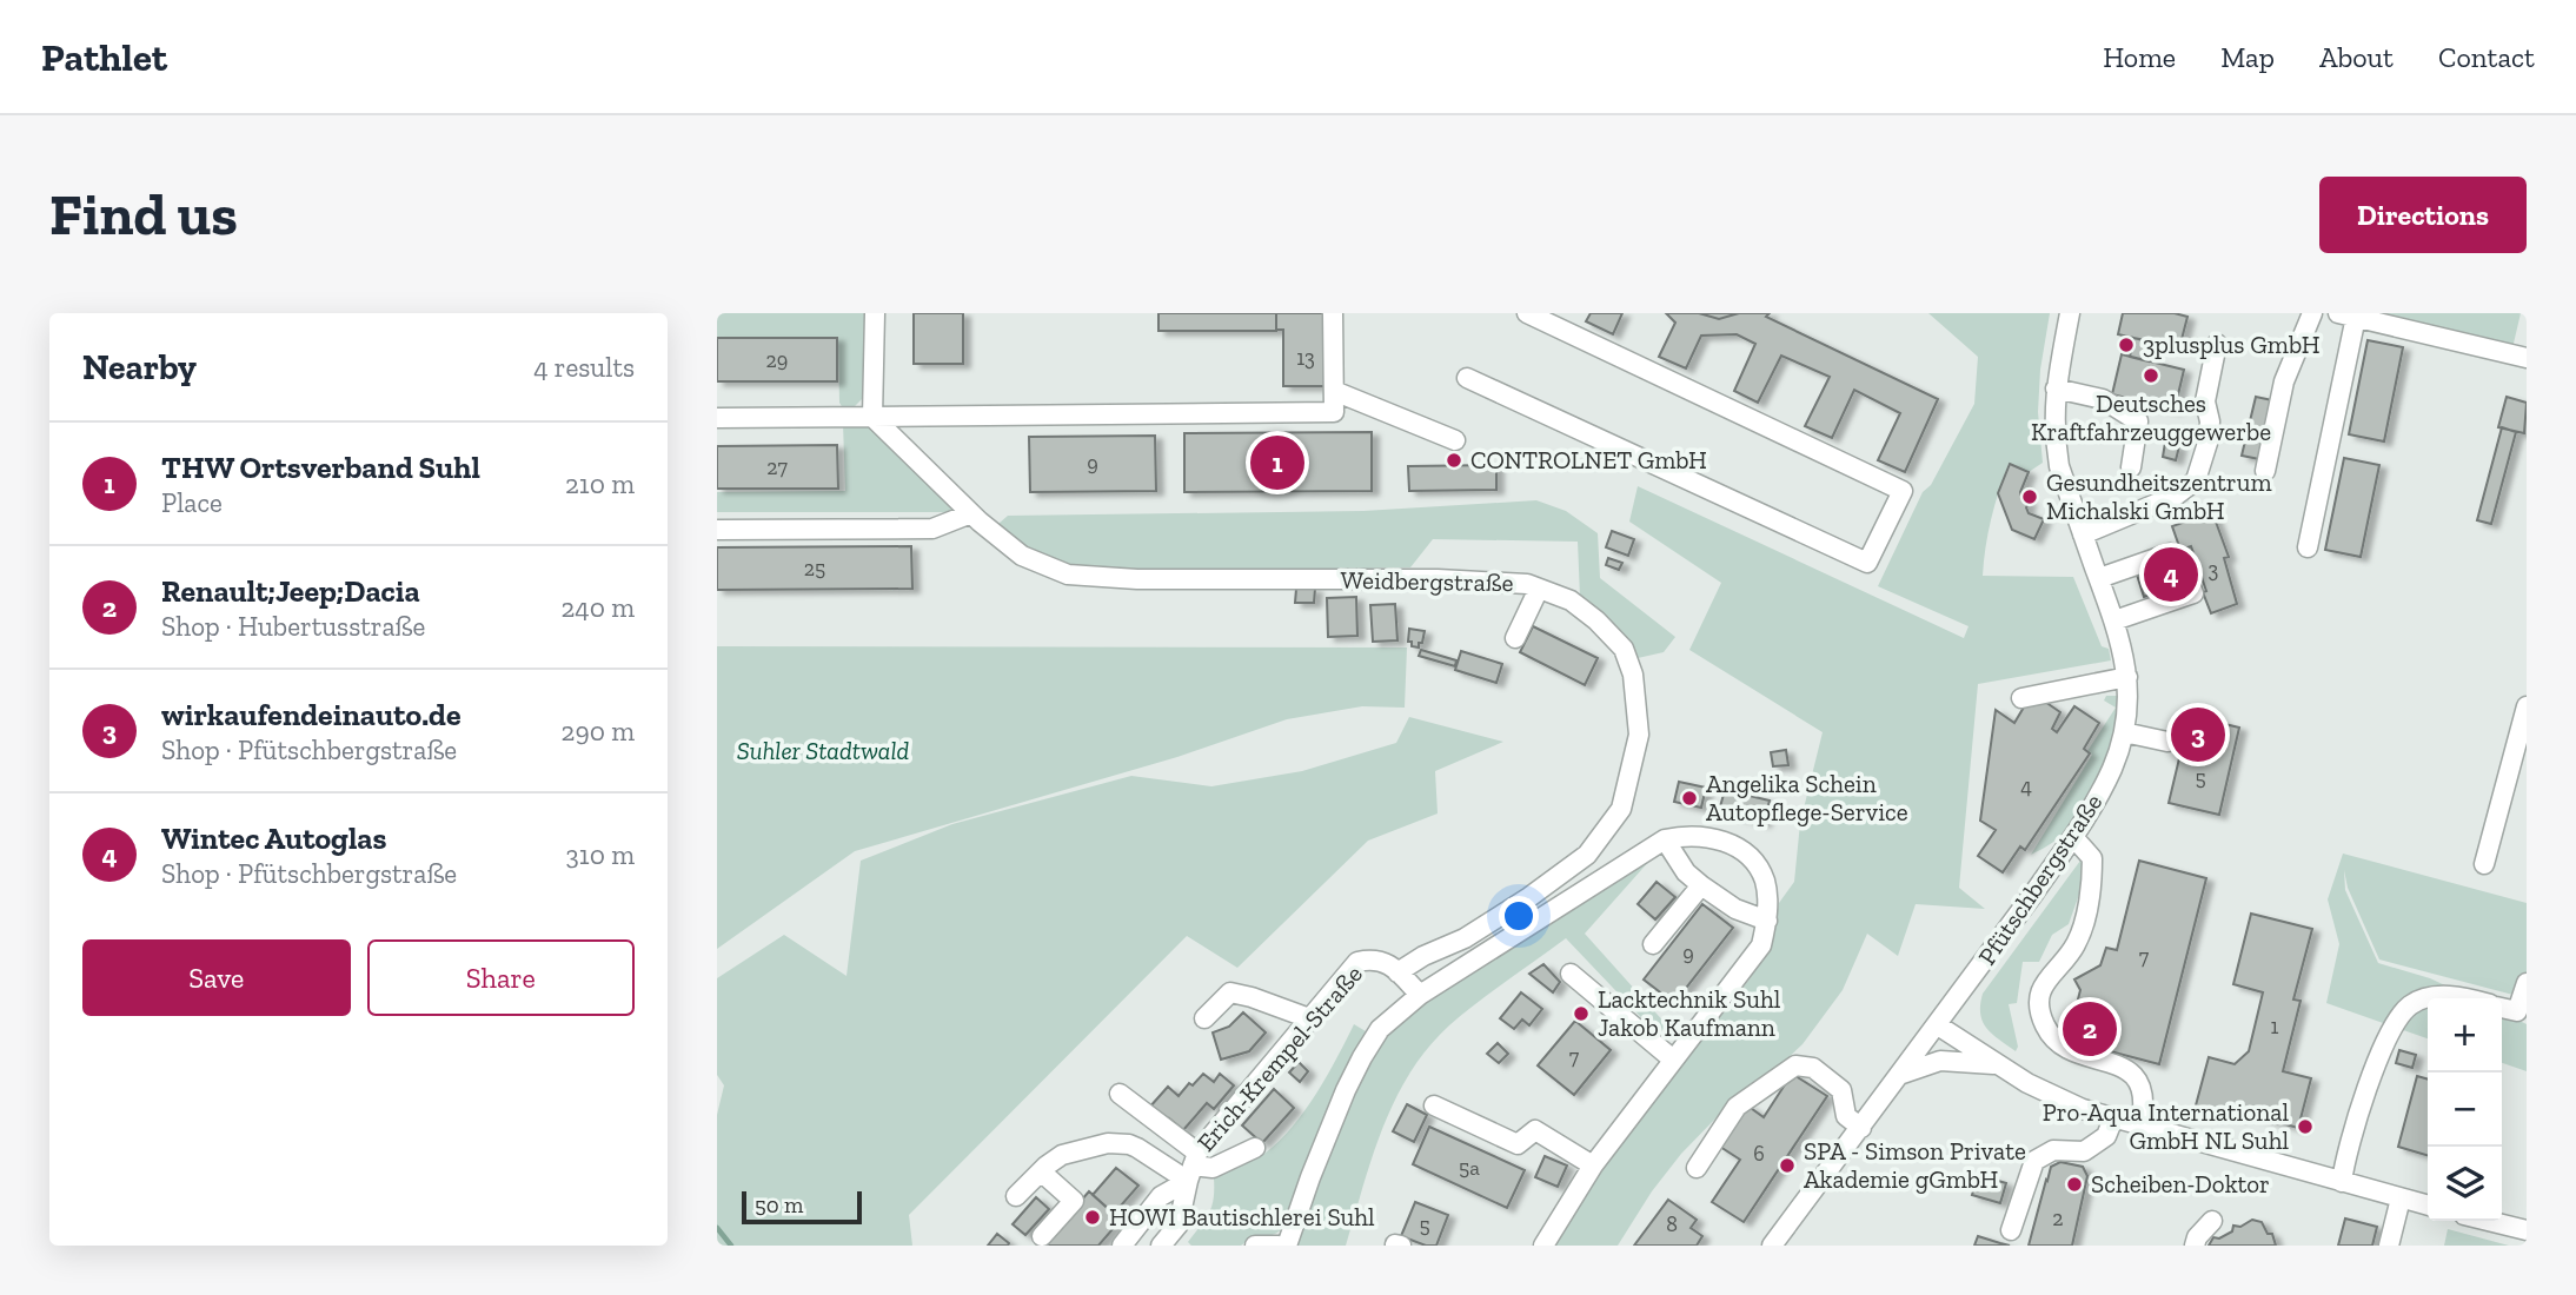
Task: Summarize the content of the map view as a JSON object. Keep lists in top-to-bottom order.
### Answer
{
  "streets": {
    "street": ["Weidbergstraße", "Pfütschbergstraße", "Erich-Krempel-Straße"]
  },
  "crossings": [
    ["Weidbergstraße", "Erich-Krempel-Straße"]
  ],
  "parks": ["Suhler Stadtwald"],
  "places": [
    "3plusplus GmbH",
    "Deutsches Kraftfahrzeuggewerbe",
    "CONTROLNET GmbH",
    "Gesundheitszentrum Michalski GmbH",
    "Angelika Schein Autopflege-Service",
    "Lacktechnik Suhl Jakob Kaufmann",
    "Pro-Aqua International GmbH NL Suhl",
    "SPA - Simson Private Akademie gGmbH",
    "Scheiben-Doktor",
    "HOWI Bautischlerei Suhl"
  ],
  "house_numbers": [
    "13",
    "29",
    "9",
    "27",
    "25",
    "3",
    "5",
    "4",
    "9",
    "7",
    "1",
    "7",
    "6",
    "5a",
    "2",
    "8",
    "5"
  ],
  "scale_bar": "50 m",
  "page": {
    "header": "Pathlet",
    "nav": [
      "Home",
      "Map",
      "About",
      "Contact"
    ],
    "buttons": [
      "Directions",
      ["Save", "Share"]
    ],
    "title": "Find us",
    "heading": ["Nearby", "4 results"],
    "list": [
      {
        "mark": "1",
        "name": "THW Ortsverband Suhl",
        "note": "Place",
        "value": "210 m"
      },
      {
        "mark": "2",
        "name": "Renault;Jeep;Dacia",
        "note": "Shop · Hubertusstraße",
        "value": "240 m"
      },
      {
        "mark": "3",
        "name": "wirkaufendeinauto.de",
        "note": "Shop · Pfütschbergstraße",
        "value": "290 m"
      },
      {
        "mark": "4",
        "name": "Wintec Autoglas",
        "note": "Shop · Pfütschbergstraße",
        "value": "310 m"
      }
    ],
    "pins": [
      "1",
      "4",
      "3",
      "2"
    ],
    "map_buttons": ["+", "−"],
    "scale": "50 m"
  }
}
